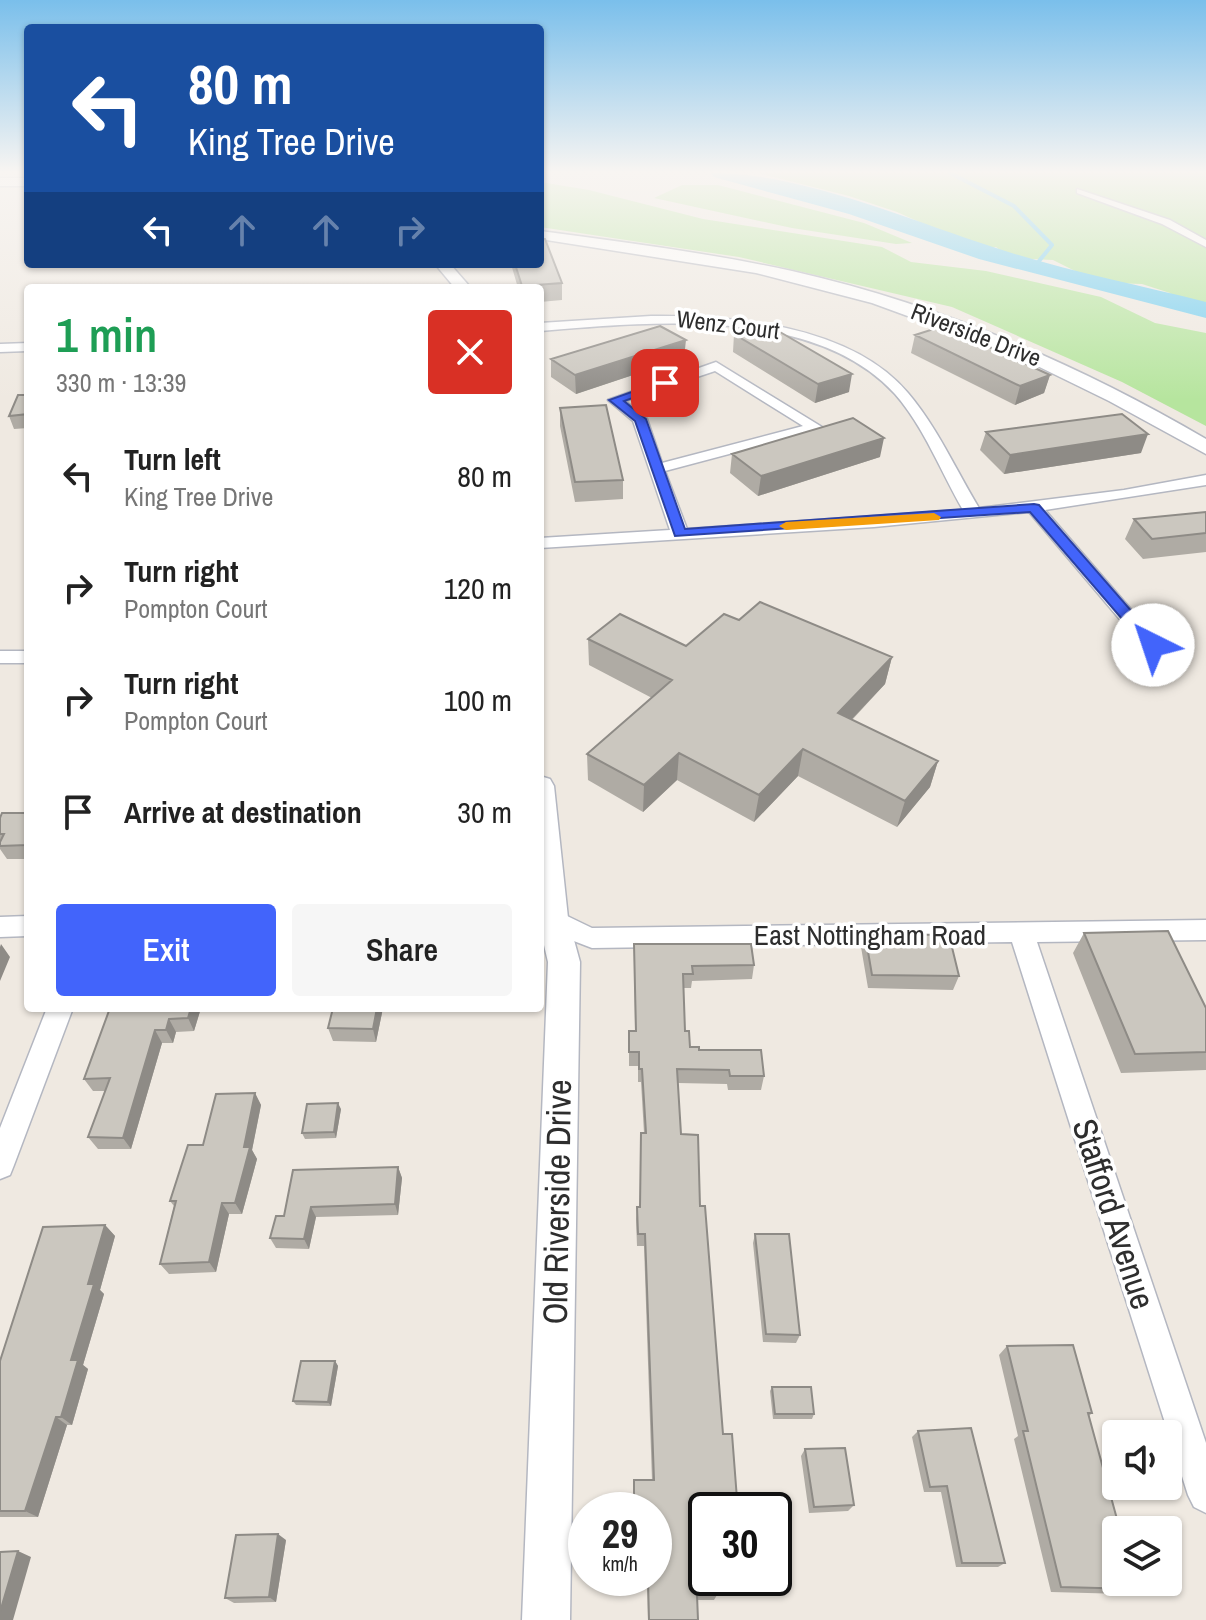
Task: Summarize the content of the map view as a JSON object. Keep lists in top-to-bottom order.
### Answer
{
  "streets": {
    "main road": ["Riverside Drive"],
    "street": [
      "Wenz Court",
      "East Nottingham Road",
      "Old Riverside Drive",
      "Stafford Avenue"
    ]
  },
  "crossings": [
    ["East Nottingham Road", "Old Riverside Drive"],
    ["East Nottingham Road", "Stafford Avenue"]
  ],
  "page": {
    "turn": ["80 m", "King Tree Drive"],
    "heading": ["1 min", "330 m · 13:39"],
    "list": [
      {
        "name": "Turn left",
        "note": "King Tree Drive",
        "value": "80 m"
      },
      {
        "name": "Turn right",
        "note": "Pompton Court",
        "value": "120 m"
      },
      {
        "name": "Turn right",
        "note": "Pompton Court",
        "value": "100 m"
      },
      {
        "name": "Arrive at destination",
        "value": "30 m"
      }
    ],
    "buttons": ["Exit", "Share"],
    "speed": "29 km/h",
    "limit": "30"
  }
}
